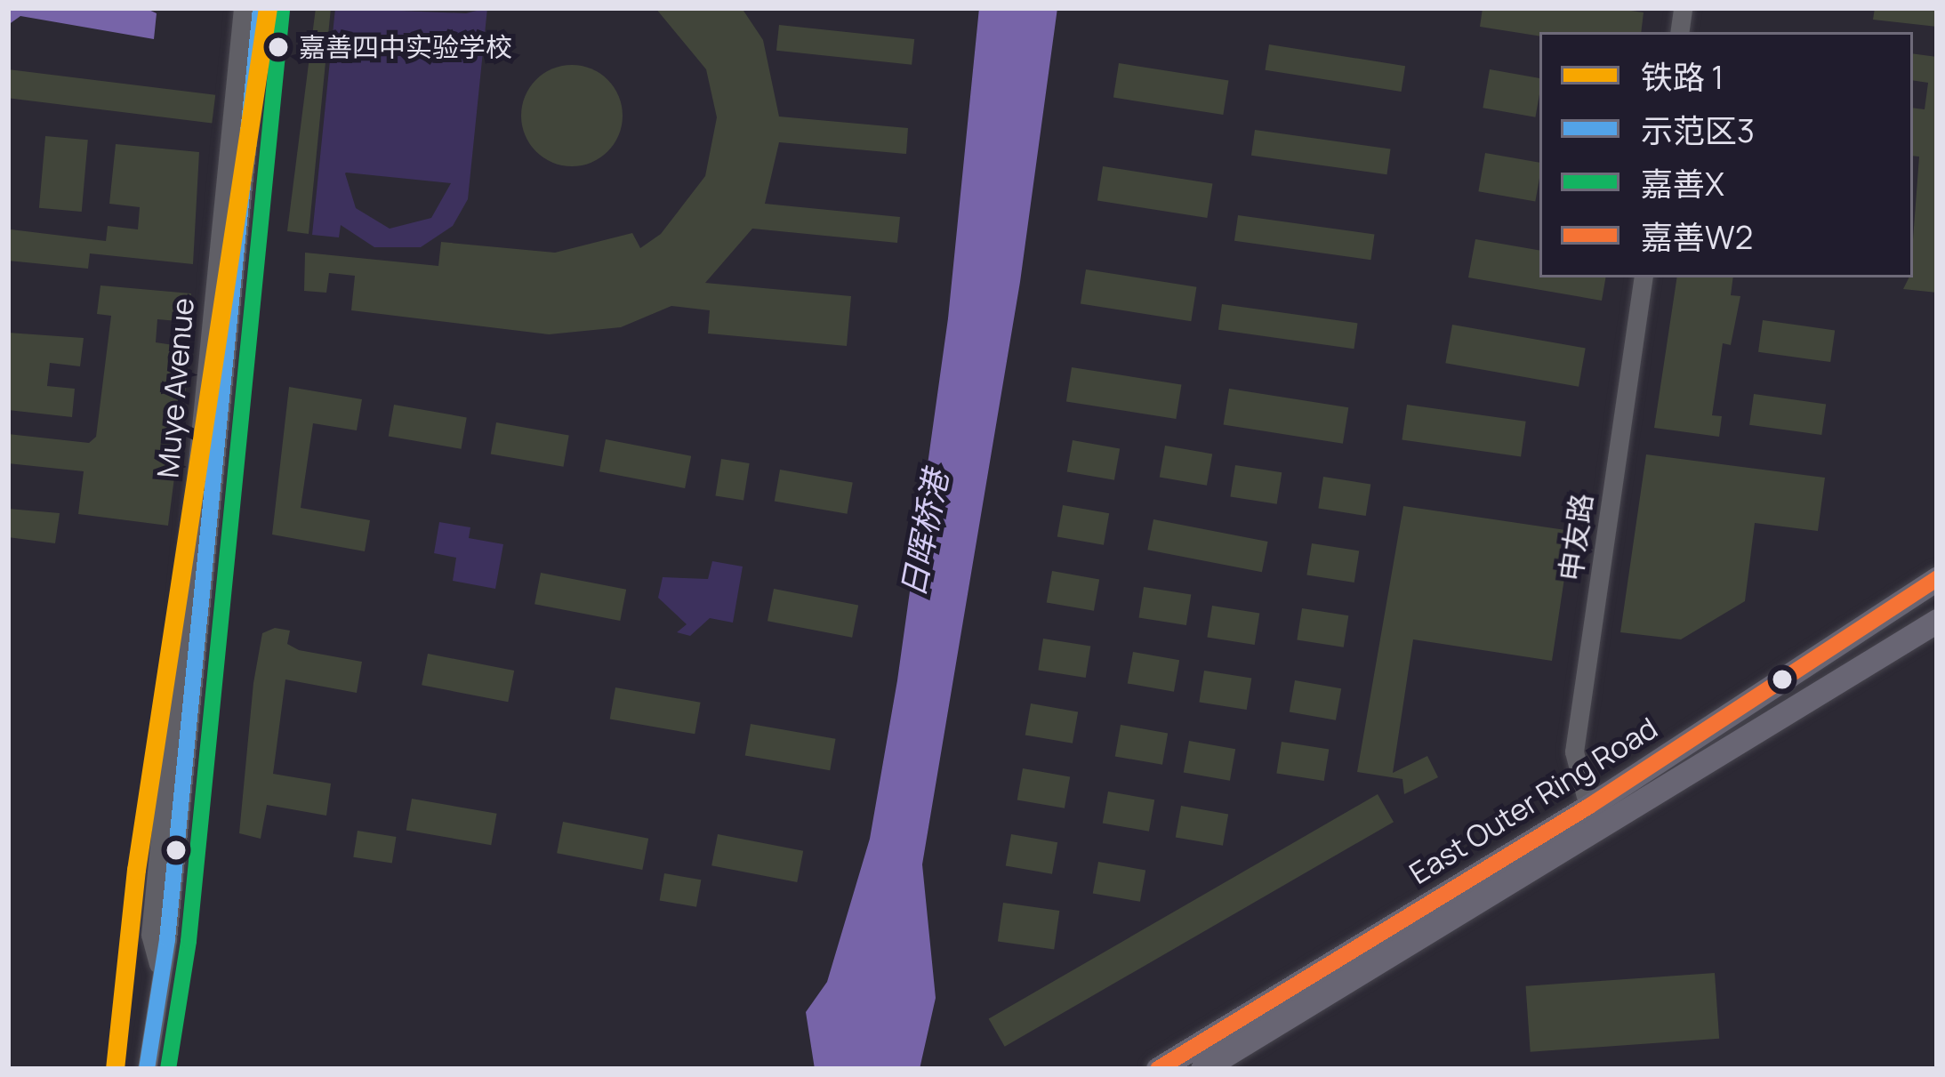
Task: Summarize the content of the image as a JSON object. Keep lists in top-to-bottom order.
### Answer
{
  "streets": {
    "highway": ["East Outer Ring Road"],
    "main road": ["Muye Avenue", "申友路"]
  },
  "crossings": [
    ["申友路", "East Outer Ring Road"]
  ],
  "water": ["日晖桥港"],
  "places": ["嘉善四中实验学校"],
  "lines": [
    "rail line 1",
    "transit line 示范区3",
    "transit line 嘉善X",
    "transit line 嘉善W2"
  ],
  "legend": [
    "铁路 1",
    "示范区3",
    "嘉善X",
    "嘉善W2"
  ]
}
